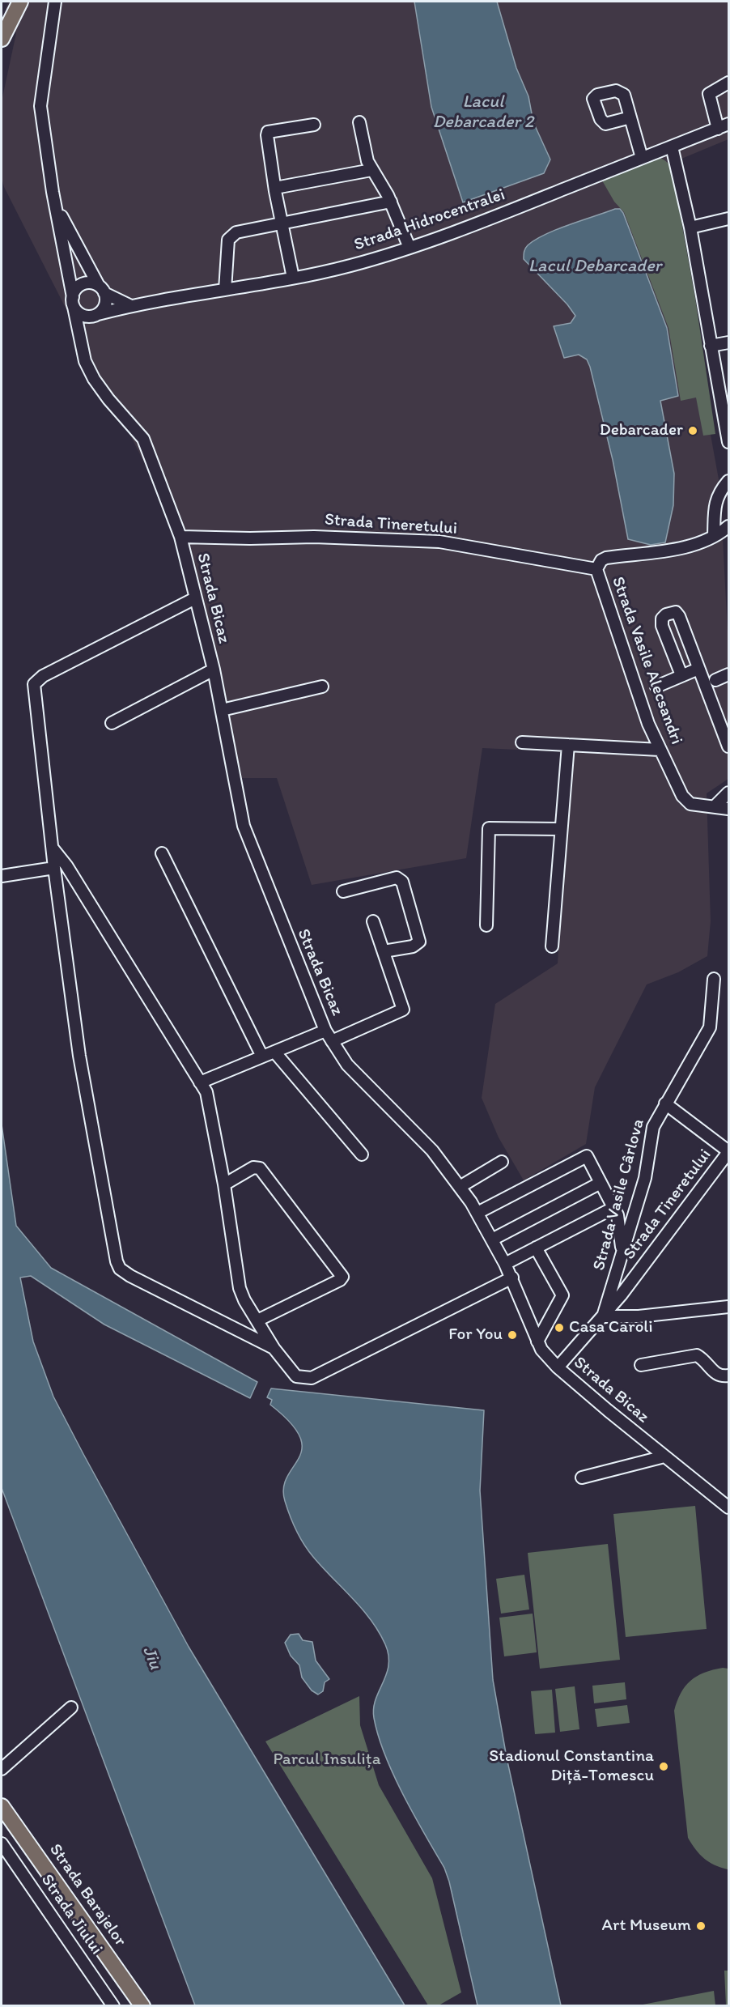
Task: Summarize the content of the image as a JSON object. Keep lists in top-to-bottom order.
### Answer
{
  "streets": {
    "main road": ["Strada Barajelor"],
    "street": [
      "Strada Hidrocentralei",
      "Strada Tineretului",
      "Strada Bicaz",
      "Strada Vasile Alecsandri",
      "Strada Vasile Cârlova",
      "Strada Jiului"
    ]
  },
  "crossings": [
    ["Strada Hidrocentralei", "Strada Bicaz"],
    ["Strada Tineretului", "Strada Bicaz"],
    ["Strada Tineretului", "Strada Vasile Alecsandri"],
    ["Strada Tineretului", "Strada Vasile Cârlova"]
  ],
  "water": ["Lacul Debarcader 2", "Lacul Debarcader", "Jiu"],
  "parks": ["Parcul Insulița"],
  "places": [
    "Debarcader",
    "Casa Caroli",
    "For You",
    "Stadionul Constantina Diță-Tomescu",
    "Art Museum"
  ]
}
